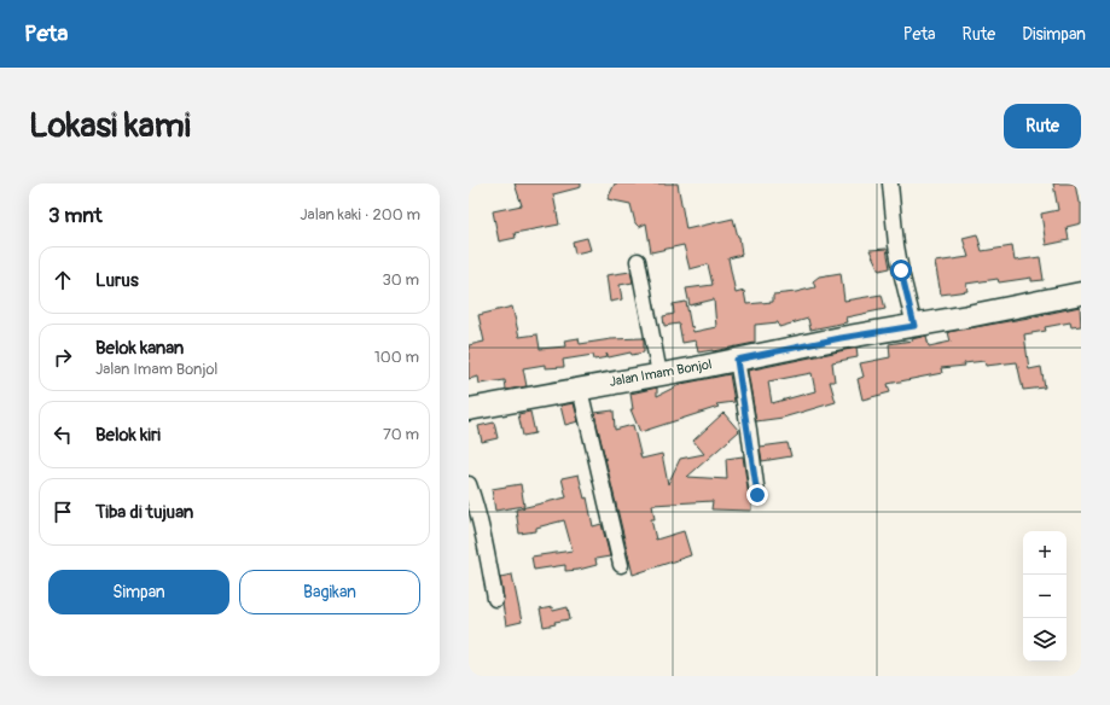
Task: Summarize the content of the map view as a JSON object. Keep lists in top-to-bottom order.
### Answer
{
  "streets": {
    "main road": ["Jalan Imam Bonjol"]
  },
  "page": {
    "header": "Peta",
    "nav": ["Peta", "Rute", "Disimpan"],
    "buttons": [
      "Rute",
      ["Simpan", "Bagikan"]
    ],
    "title": "Lokasi kami",
    "heading": ["3 mnt", "Jalan kaki · 200 m"],
    "list": [
      ["Lurus", "30 m"],
      ["Belok kanan", "Jalan Imam Bonjol", "100 m"],
      ["Belok kiri", "70 m"],
      "Tiba di tujuan"
    ],
    "map_buttons": ["+", "−"]
  }
}
